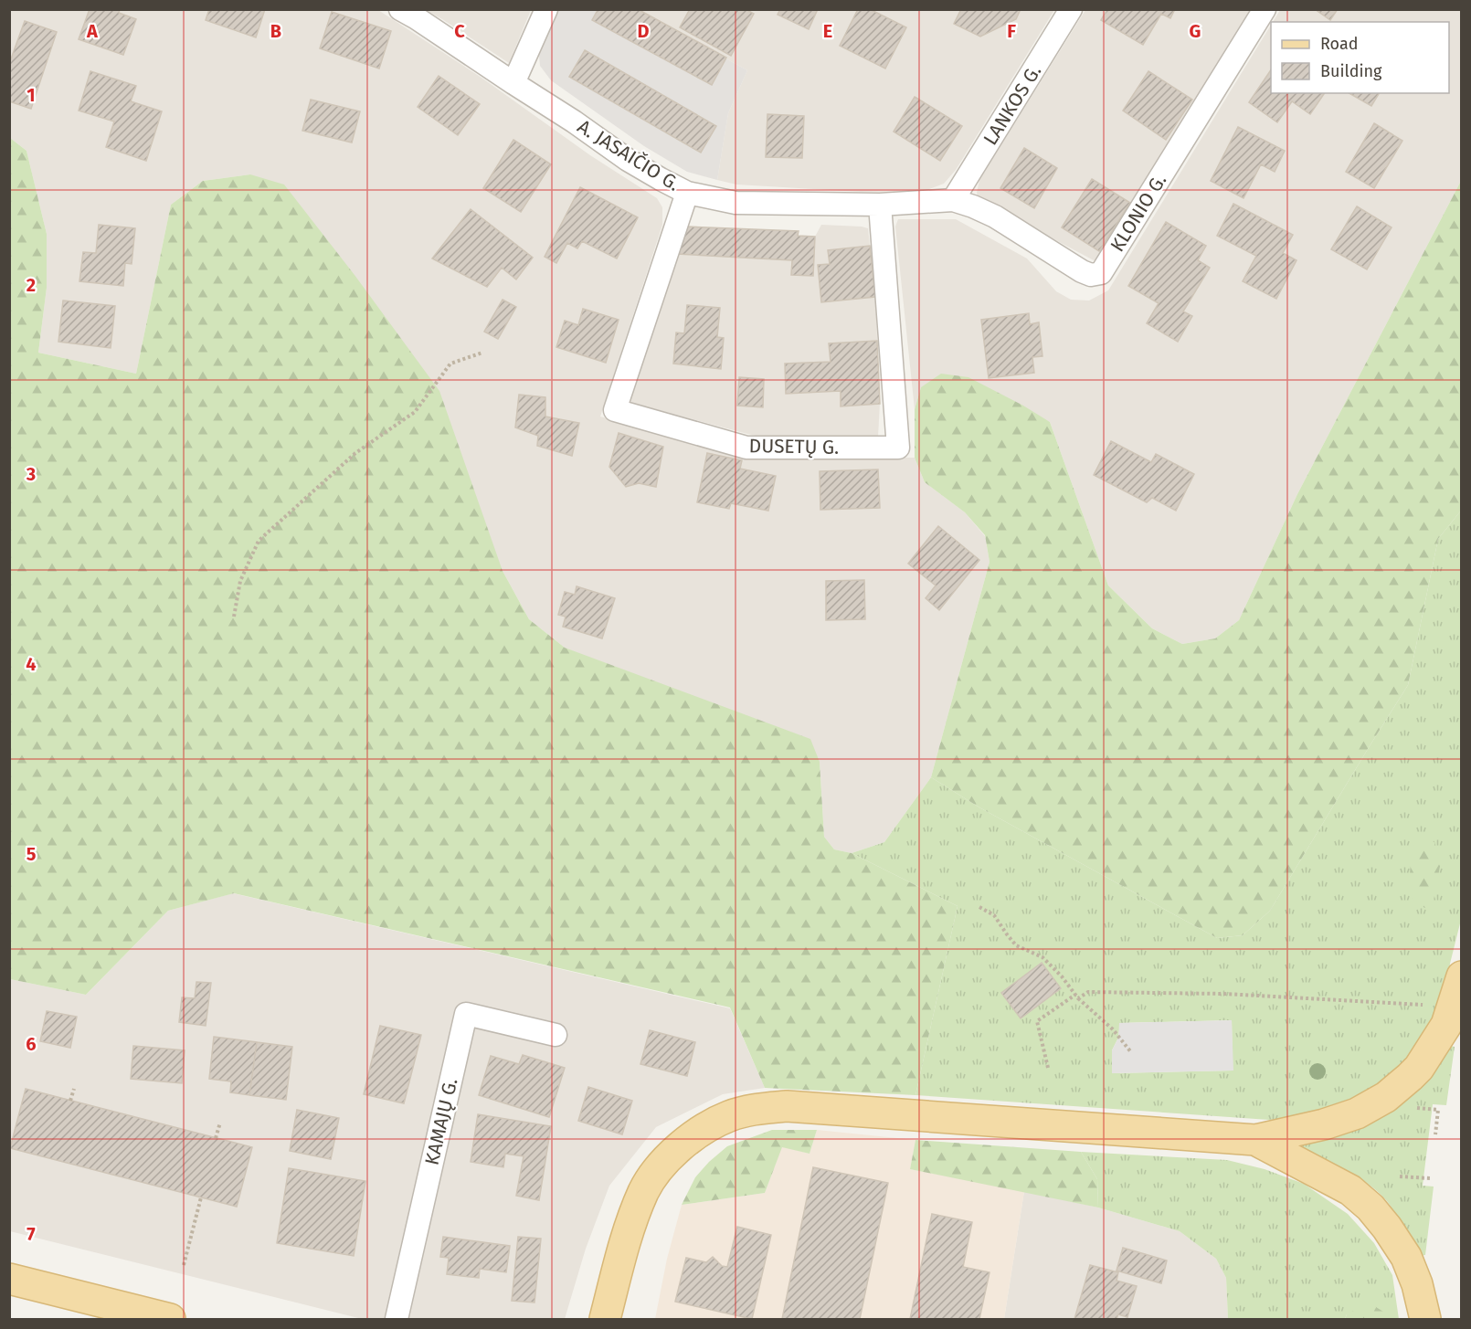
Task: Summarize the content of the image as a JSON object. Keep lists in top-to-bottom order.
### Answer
{
  "streets": {
    "street": [
      "LANKOS G.",
      "A. JASAIČIO G.",
      "KLONIO G.",
      "DUSETŲ G.",
      "KAMAJŲ G."
    ]
  },
  "crossings": [
    ["LANKOS G.", "A. JASAIČIO G."],
    ["LANKOS G.", "KLONIO G."],
    ["A. JASAIČIO G.", "KLONIO G."],
    ["A. JASAIČIO G.", "DUSETŲ G."]
  ],
  "legend": ["Road", "Building"],
  "grid": {
    "columns": [
      "A",
      "B",
      "C",
      "D",
      "E",
      "F",
      "G"
    ],
    "rows": [
      "1",
      "2",
      "3",
      "4",
      "5",
      "6",
      "7"
    ]
  }
}
